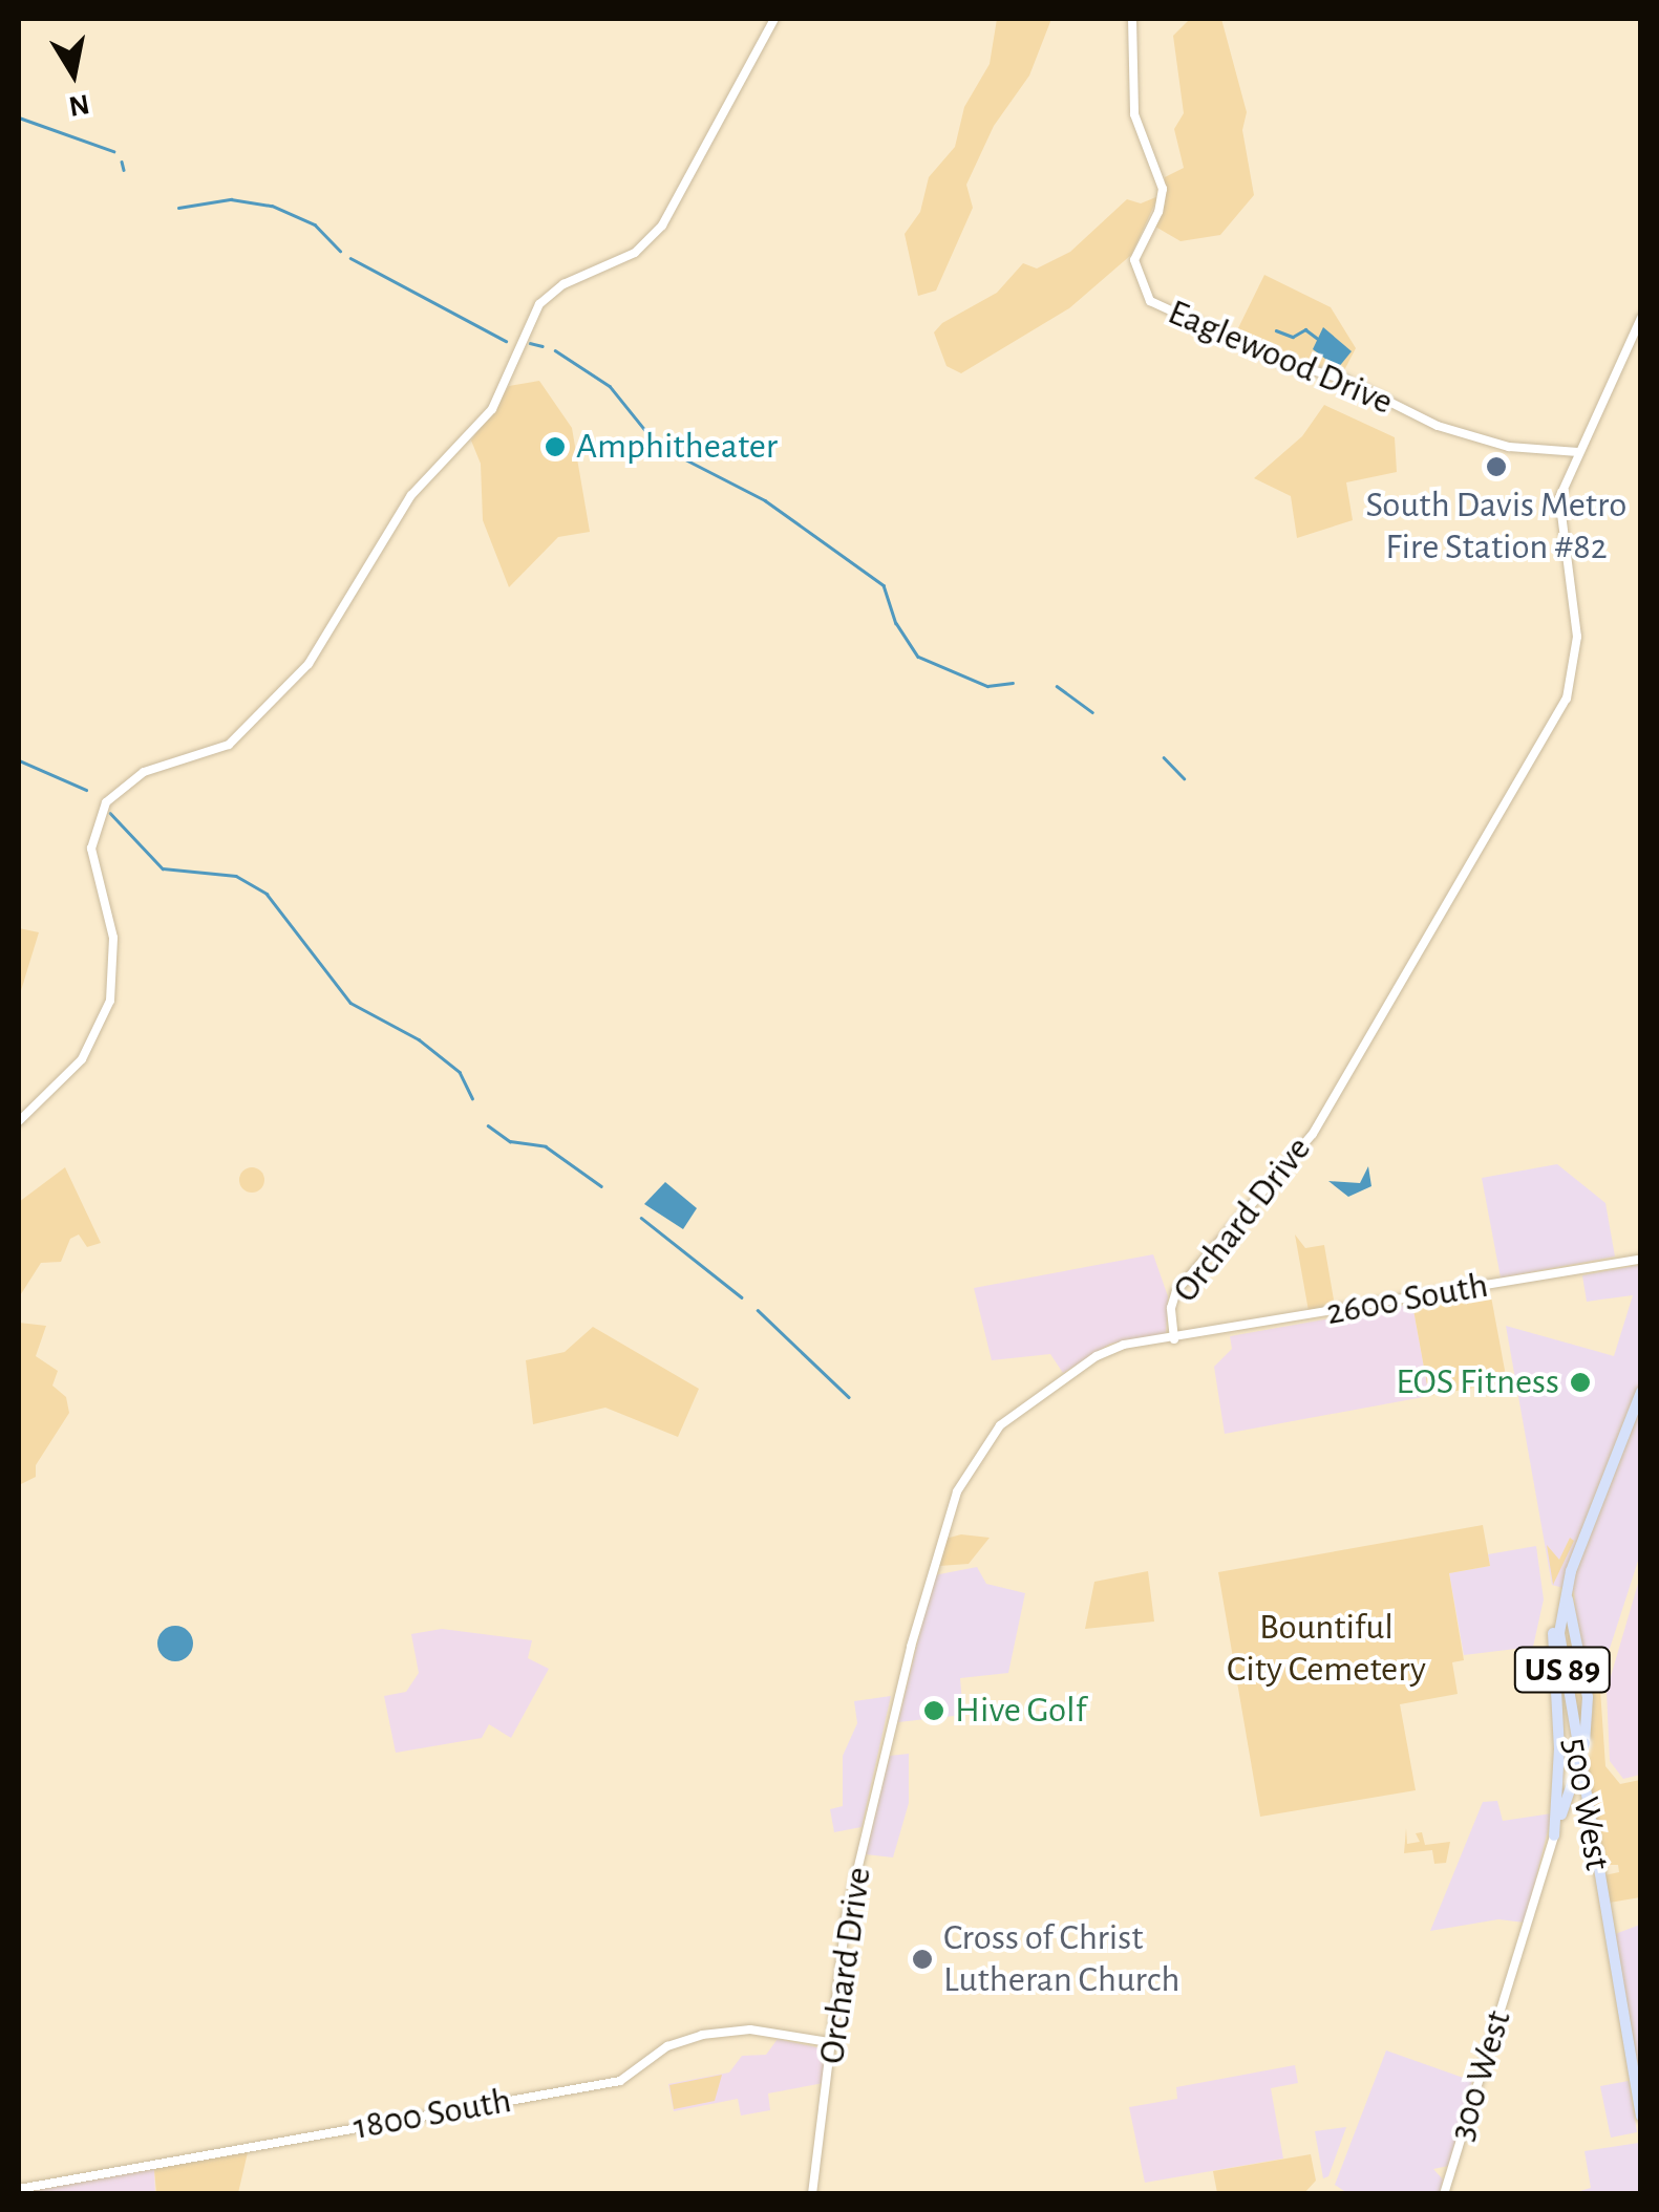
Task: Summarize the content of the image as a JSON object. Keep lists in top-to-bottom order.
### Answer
{
  "streets": {
    "main road": [
      "Eaglewood Drive",
      "Orchard Drive",
      "2600 South",
      "US 89",
      "500 West",
      "300 West",
      "1800 South"
    ]
  },
  "crossings": [
    ["Eaglewood Drive", "Orchard Drive"],
    ["Orchard Drive", "2600 South"],
    ["Orchard Drive", "1800 South"],
    ["US 89", "500 West"]
  ],
  "parks": ["Bountiful City Cemetery"],
  "places": [
    "Amphitheater",
    "South Davis Metro Fire Station #82",
    "EOS Fitness",
    "Hive Golf",
    "Cross of Christ Lutheran Church"
  ],
  "north": "bottom"
}
